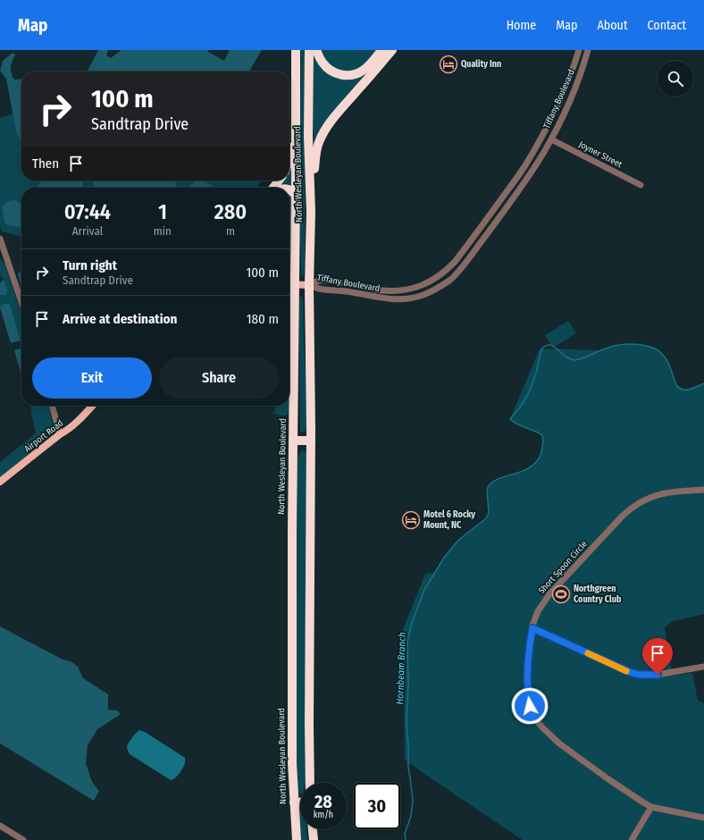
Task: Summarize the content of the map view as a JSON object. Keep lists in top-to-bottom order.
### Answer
{
  "streets": {
    "highway": ["North Wesleyan Boulevard"],
    "main road": ["Airport Road"],
    "street": ["Tiffany Boulevard", "Joyner Street", "Short Spoon Circle"]
  },
  "crossings": [
    ["Tiffany Boulevard", "Joyner Street"],
    ["Tiffany Boulevard", "North Wesleyan Boulevard"]
  ],
  "water": ["Hornbeam Branch"],
  "places": {
    "hotel": ["Quality Inn", "Motel 6 Rocky Mount, NC"],
    "sports": ["Northgreen Country Club"]
  },
  "page": {
    "header": "Map",
    "nav": [
      "Home",
      "Map",
      "About",
      "Contact"
    ],
    "turn": ["100 m", "Sandtrap Drive"],
    "then": "Then",
    "eta": [
      "07:44",
      "Arrival",
      "1",
      "min",
      "280",
      "m"
    ],
    "list": [
      {
        "name": "Turn right",
        "note": "Sandtrap Drive",
        "value": "100 m"
      },
      {
        "name": "Arrive at destination",
        "value": "180 m"
      }
    ],
    "buttons": ["Exit", "Share"],
    "speed": "28 km/h",
    "limit": "30"
  }
}
